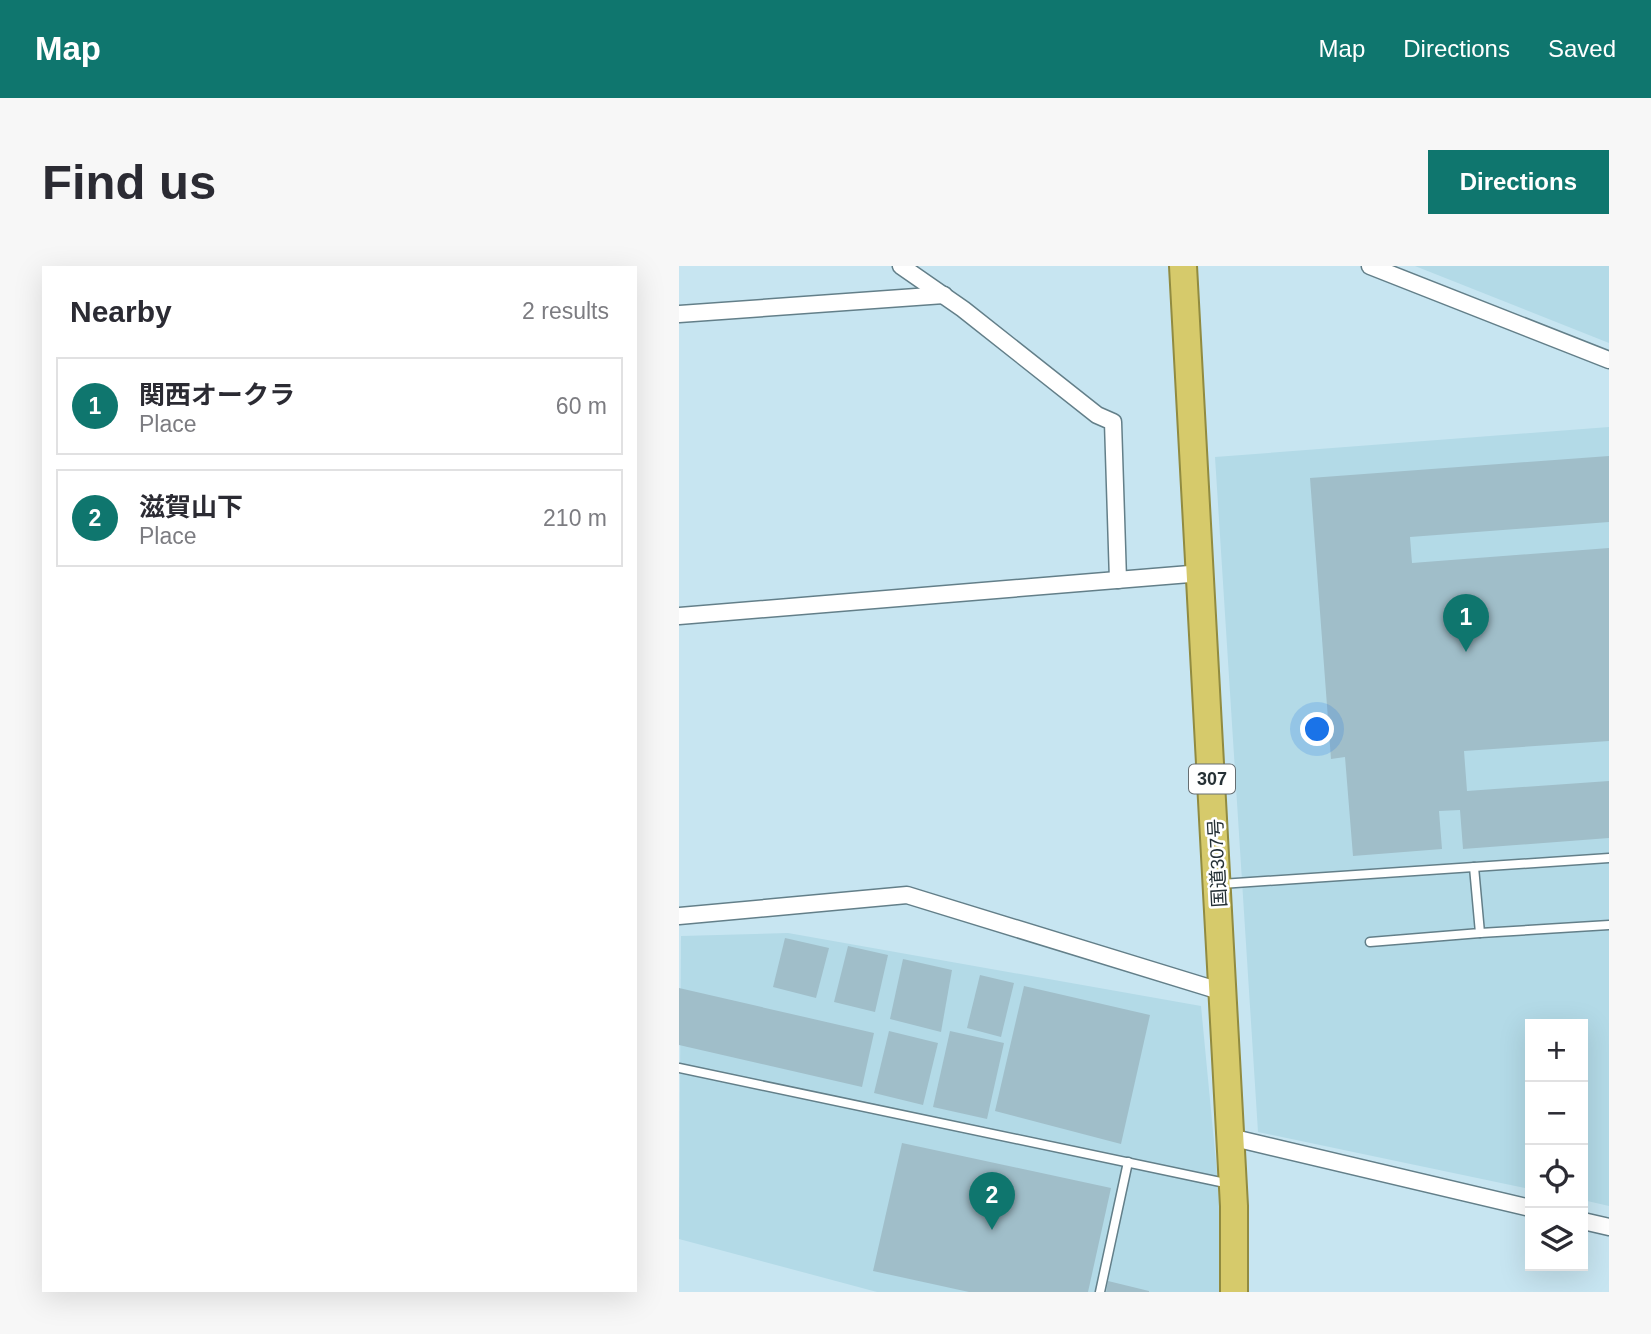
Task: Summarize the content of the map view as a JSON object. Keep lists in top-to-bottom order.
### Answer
{
  "streets": {
    "highway": ["307", "国道307号"]
  },
  "page": {
    "header": "Map",
    "nav": ["Map", "Directions", "Saved"],
    "buttons": "Directions",
    "title": "Find us",
    "heading": ["Nearby", "2 results"],
    "list": [
      {
        "mark": "1",
        "name": "関西オークラ",
        "note": "Place",
        "value": "60 m"
      },
      {
        "mark": "2",
        "name": "滋賀山下",
        "note": "Place",
        "value": "210 m"
      }
    ],
    "pins": ["1", "2"],
    "map_buttons": ["+", "−"]
  }
}
